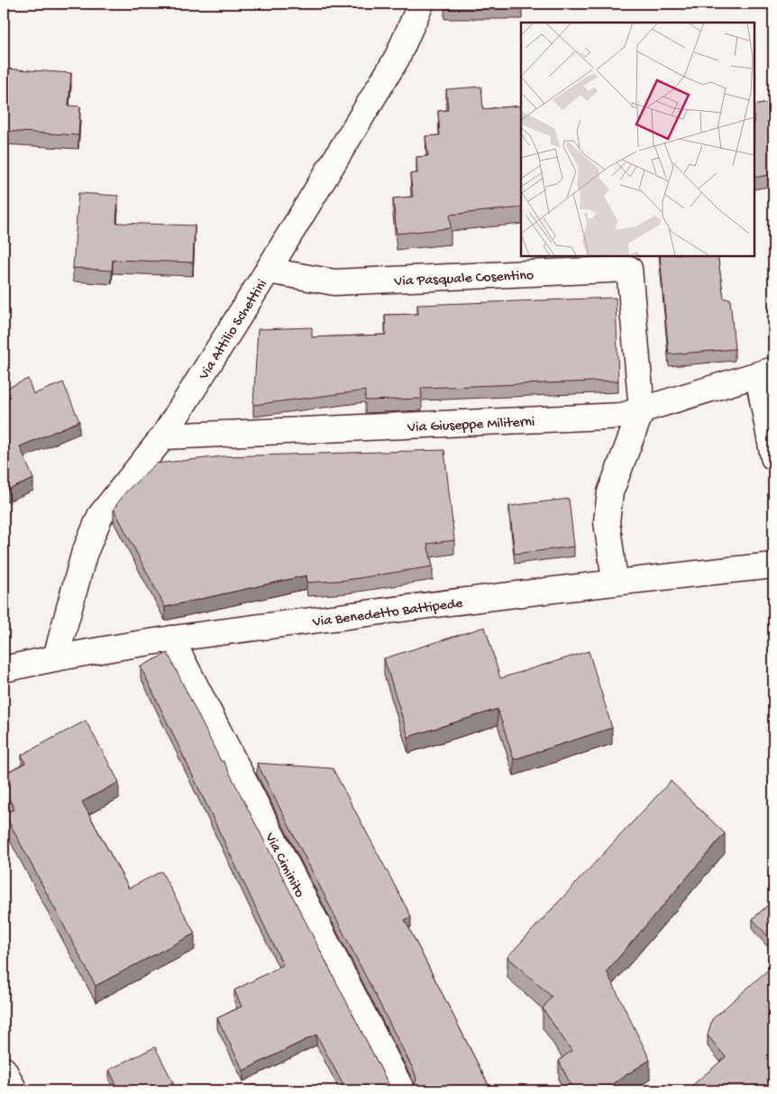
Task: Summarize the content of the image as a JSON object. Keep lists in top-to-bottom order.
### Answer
{
  "streets": {
    "street": [
      "Via Pasquale Cosentino",
      "Via Attilio Schettini",
      "Via Giuseppe Militerni",
      "Via Benedetto Battipede",
      "Via Ciminito"
    ]
  },
  "crossings": [
    ["Via Pasquale Cosentino", "Via Attilio Schettini"],
    ["Via Pasquale Cosentino", "Via Giuseppe Militerni"],
    ["Via Attilio Schettini", "Via Giuseppe Militerni"],
    ["Via Attilio Schettini", "Via Benedetto Battipede"],
    ["Via Benedetto Battipede", "Via Ciminito"]
  ]
}
